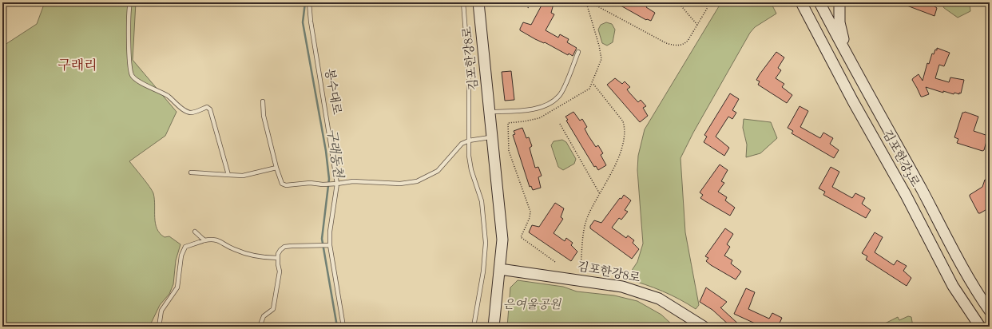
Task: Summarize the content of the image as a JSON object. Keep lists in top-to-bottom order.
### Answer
{
  "streets": {
    "street": ["김포한강8로", "김포한강3로"],
    "lane": ["봉수대로"]
  },
  "districts": ["구래리"],
  "water": ["구래동천"],
  "parks": ["은여울공원"]
}
